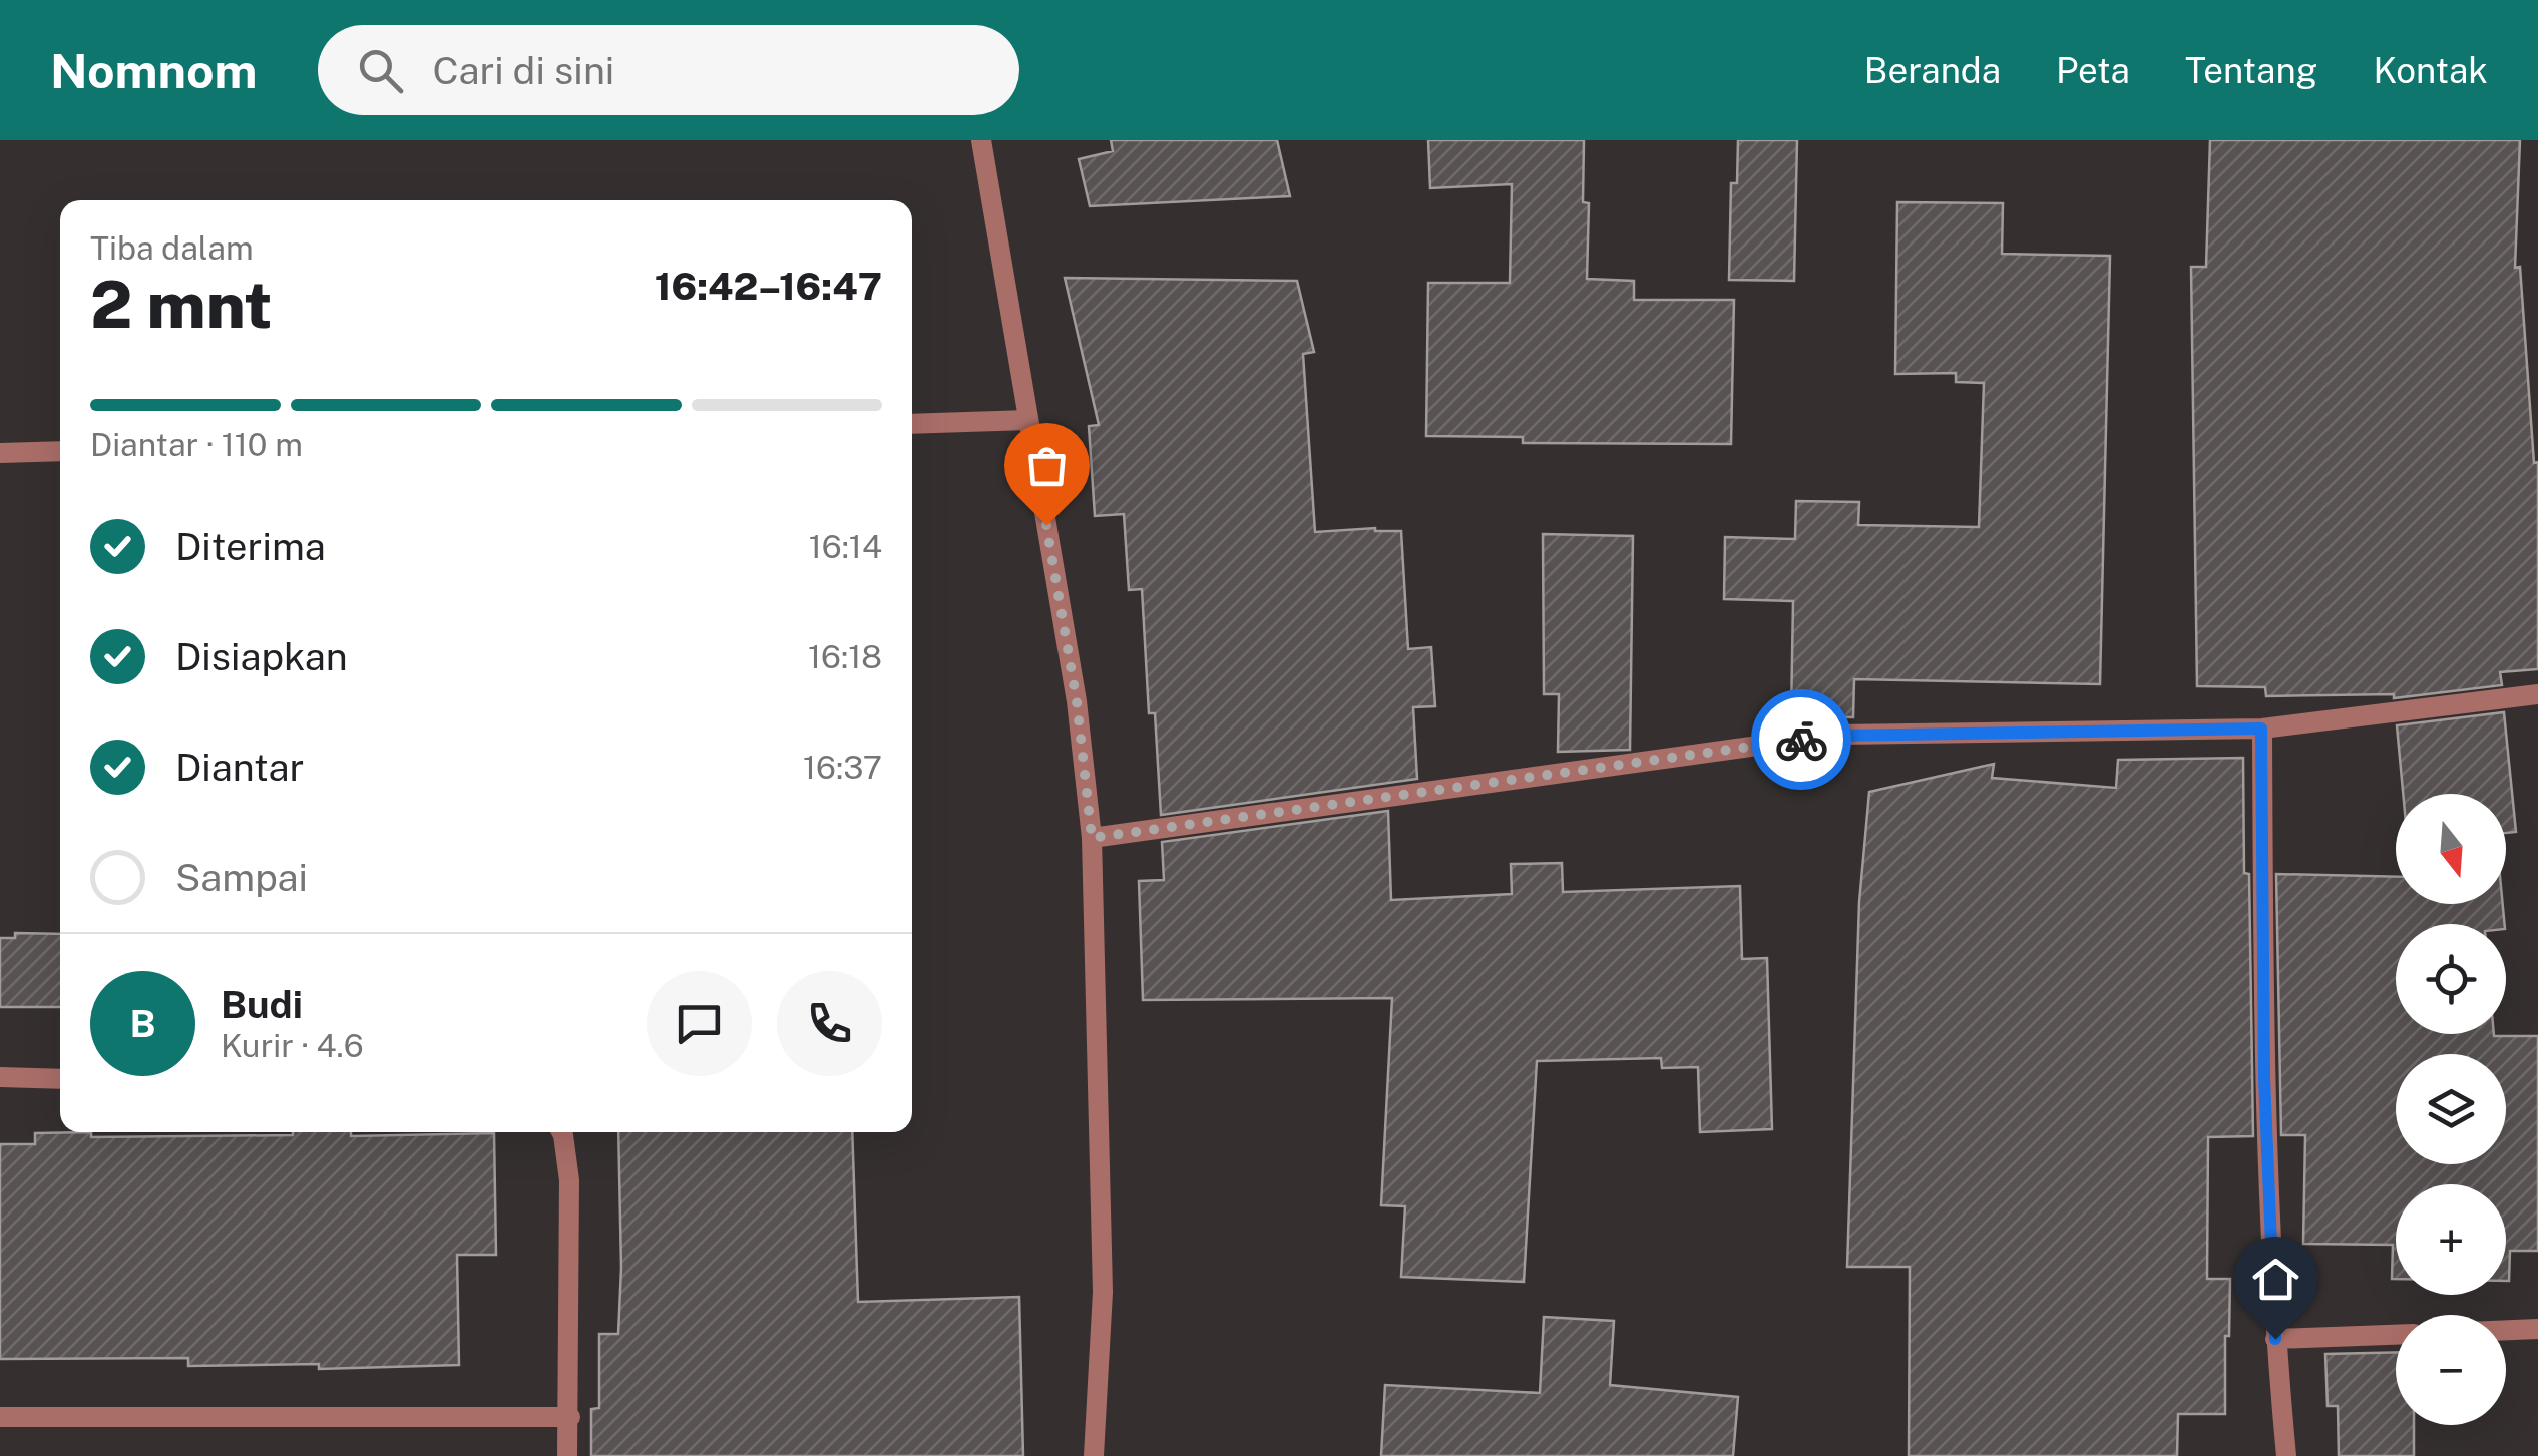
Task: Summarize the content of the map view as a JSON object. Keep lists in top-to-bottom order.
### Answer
{
  "north": "bottom",
  "page": {
    "header": "Nomnom",
    "search": "Cari di sini",
    "nav": [
      "Beranda",
      "Peta",
      "Tentang",
      "Kontak"
    ],
    "heading": ["2 mnt", "Tiba dalam", "16:42–16:47"],
    "panel": ["Budi", "Kurir · 4.6"],
    "bar": "Diantar · 110 m",
    "list": [
      ["Diterima", "16:14"],
      ["Disiapkan", "16:18"],
      ["Diantar", "16:37"],
      "Sampai"
    ],
    "map_buttons": ["+", "−"],
    "round": "B"
  }
}
